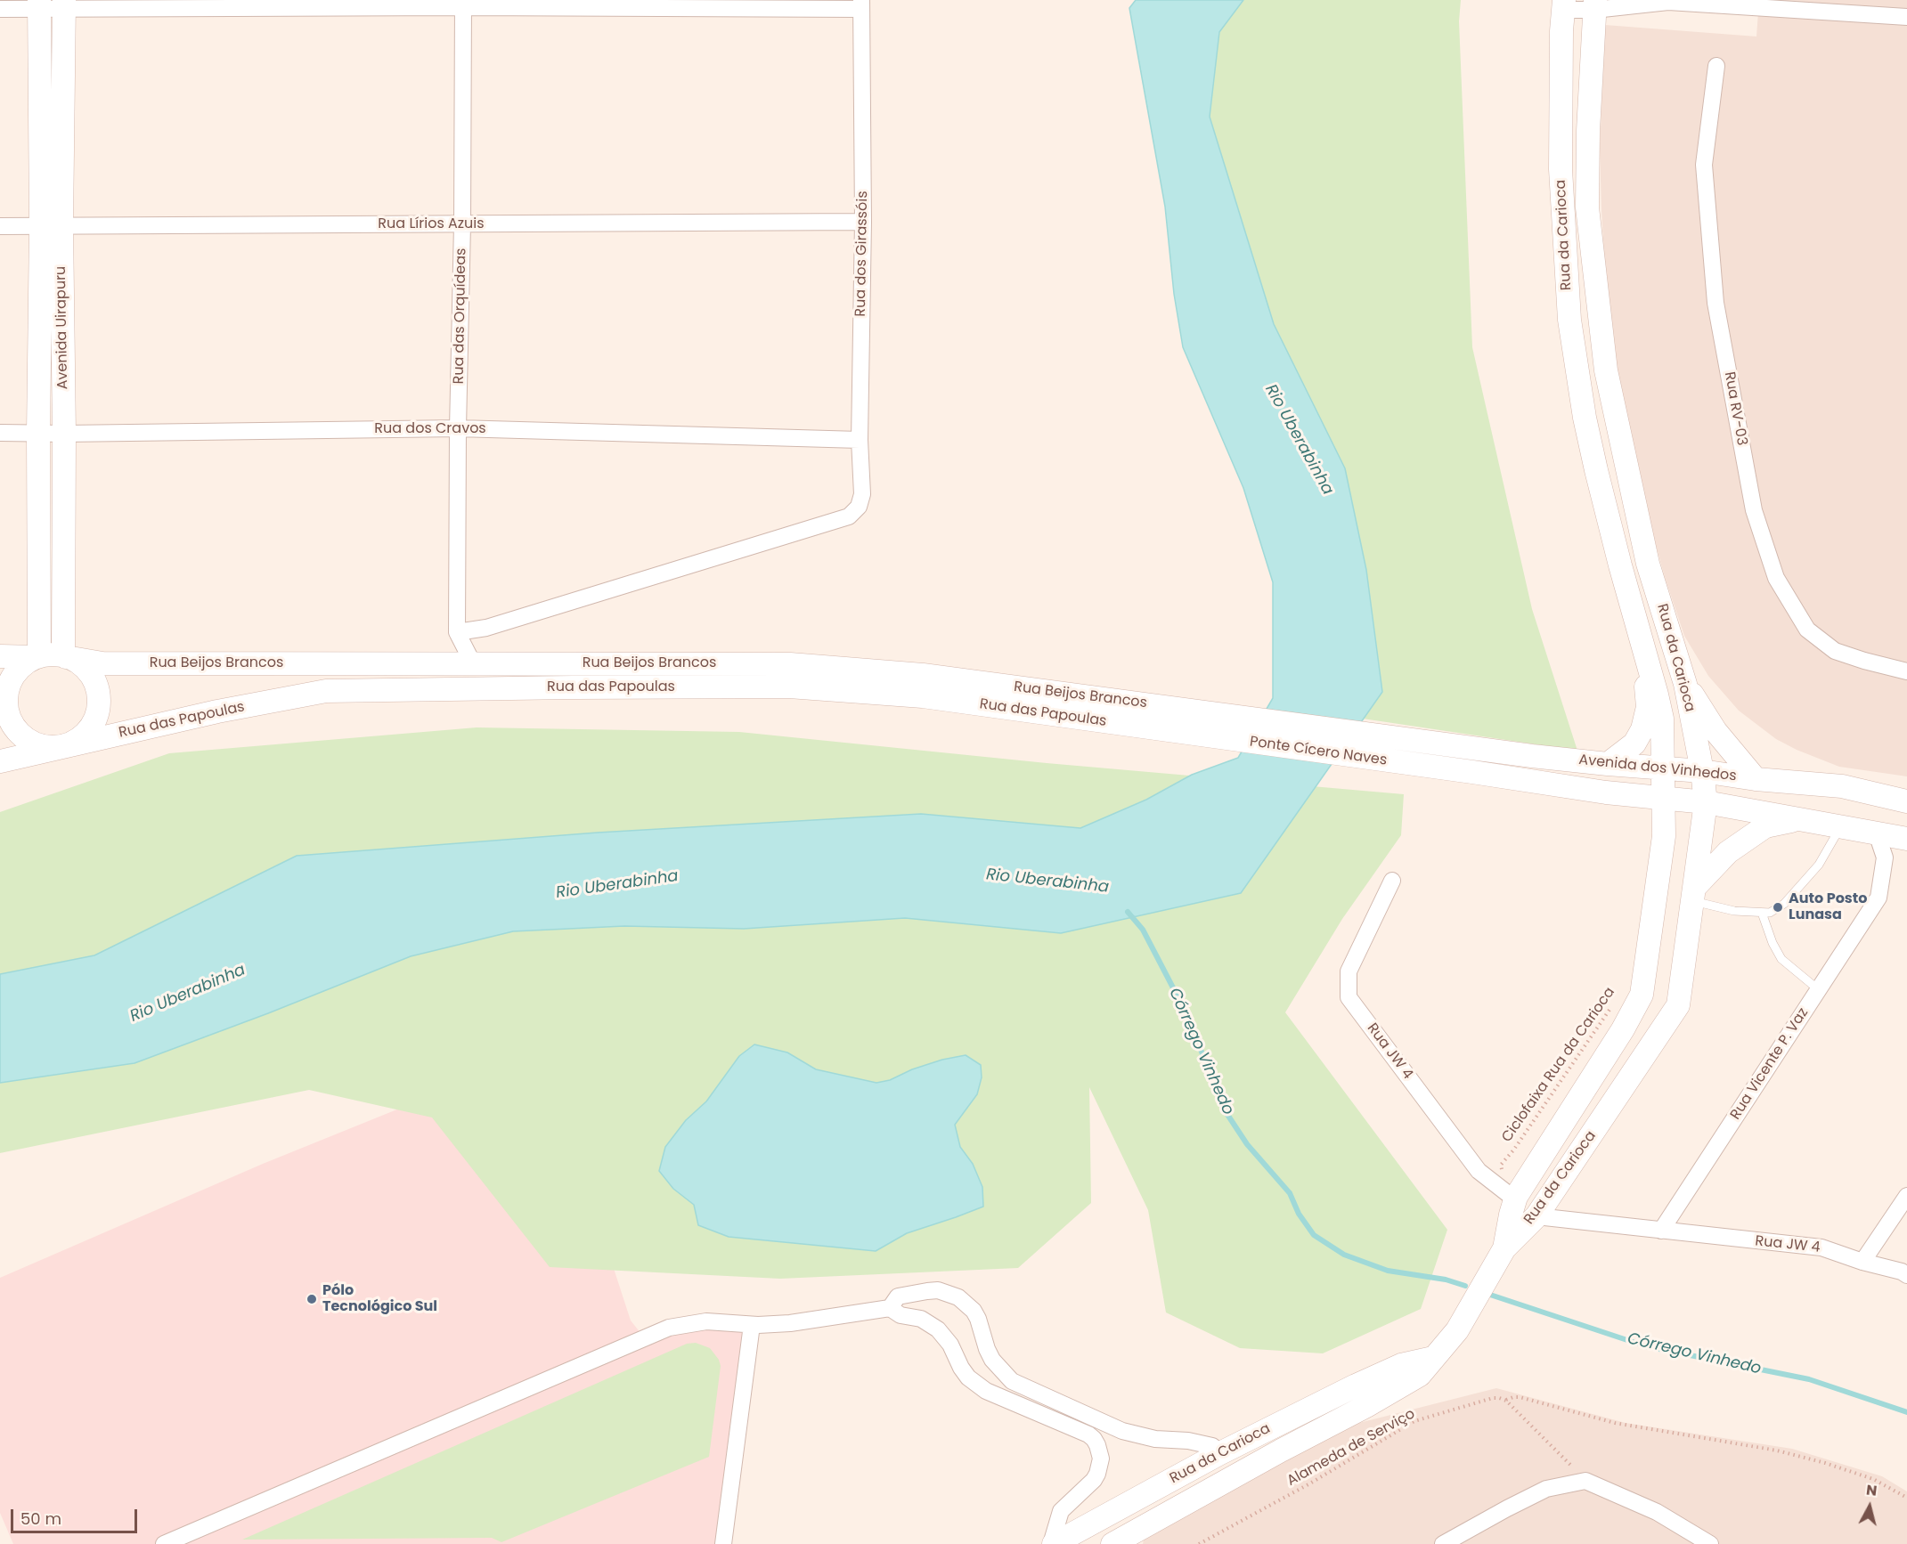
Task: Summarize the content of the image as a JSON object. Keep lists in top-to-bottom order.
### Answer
{
  "streets": {
    "main road": [
      "Rua da Carioca",
      "Avenida Uirapuru",
      "Rua Beijos Brancos",
      "Rua das Papoulas",
      "Ponte Cícero Naves",
      "Avenida dos Vinhedos"
    ],
    "street": [
      "Rua Lírios Azuis",
      "Rua dos Girassóis",
      "Rua das Orquídeas",
      "Rua RV-03",
      "Rua dos Cravos",
      "Rua JW 4",
      "Rua Vicente P. Vaz"
    ],
    "path": ["Ciclofaixa Rua da Carioca", "Alameda de Serviço"]
  },
  "crossings": [
    ["Rua Lírios Azuis", "Rua dos Girassóis"],
    ["Rua Lírios Azuis", "Rua das Orquídeas"],
    ["Rua Lírios Azuis", "Avenida Uirapuru"],
    ["Rua da Carioca", "Avenida dos Vinhedos"],
    ["Rua da Carioca", "Rua JW 4"],
    ["Rua da Carioca", "Ciclofaixa Rua da Carioca"],
    ["Rua dos Girassóis", "Rua das Orquídeas"],
    ["Rua dos Girassóis", "Rua dos Cravos"],
    ["Rua das Orquídeas", "Rua dos Cravos"],
    ["Rua das Orquídeas", "Rua Beijos Brancos"],
    ["Avenida Uirapuru", "Rua dos Cravos"],
    ["Avenida Uirapuru", "Rua Beijos Brancos"],
    ["Avenida Uirapuru", "Rua das Papoulas"],
    ["Rua Beijos Brancos", "Rua das Papoulas"],
    ["Rua Beijos Brancos", "Avenida dos Vinhedos"],
    ["Rua das Papoulas", "Ponte Cícero Naves"],
    ["Ponte Cícero Naves", "Avenida dos Vinhedos"],
    ["Avenida dos Vinhedos", "Rua Vicente P. Vaz"],
    ["Rua JW 4", "Rua Vicente P. Vaz"],
    ["Rua JW 4", "Ciclofaixa Rua da Carioca"]
  ],
  "water": ["Rio Uberabinha", "Córrego Vinhedo"],
  "places": ["Auto Posto Lunasa", "Pólo Tecnológico Sul"],
  "scale_bar": "50 m",
  "north": "top"
}
